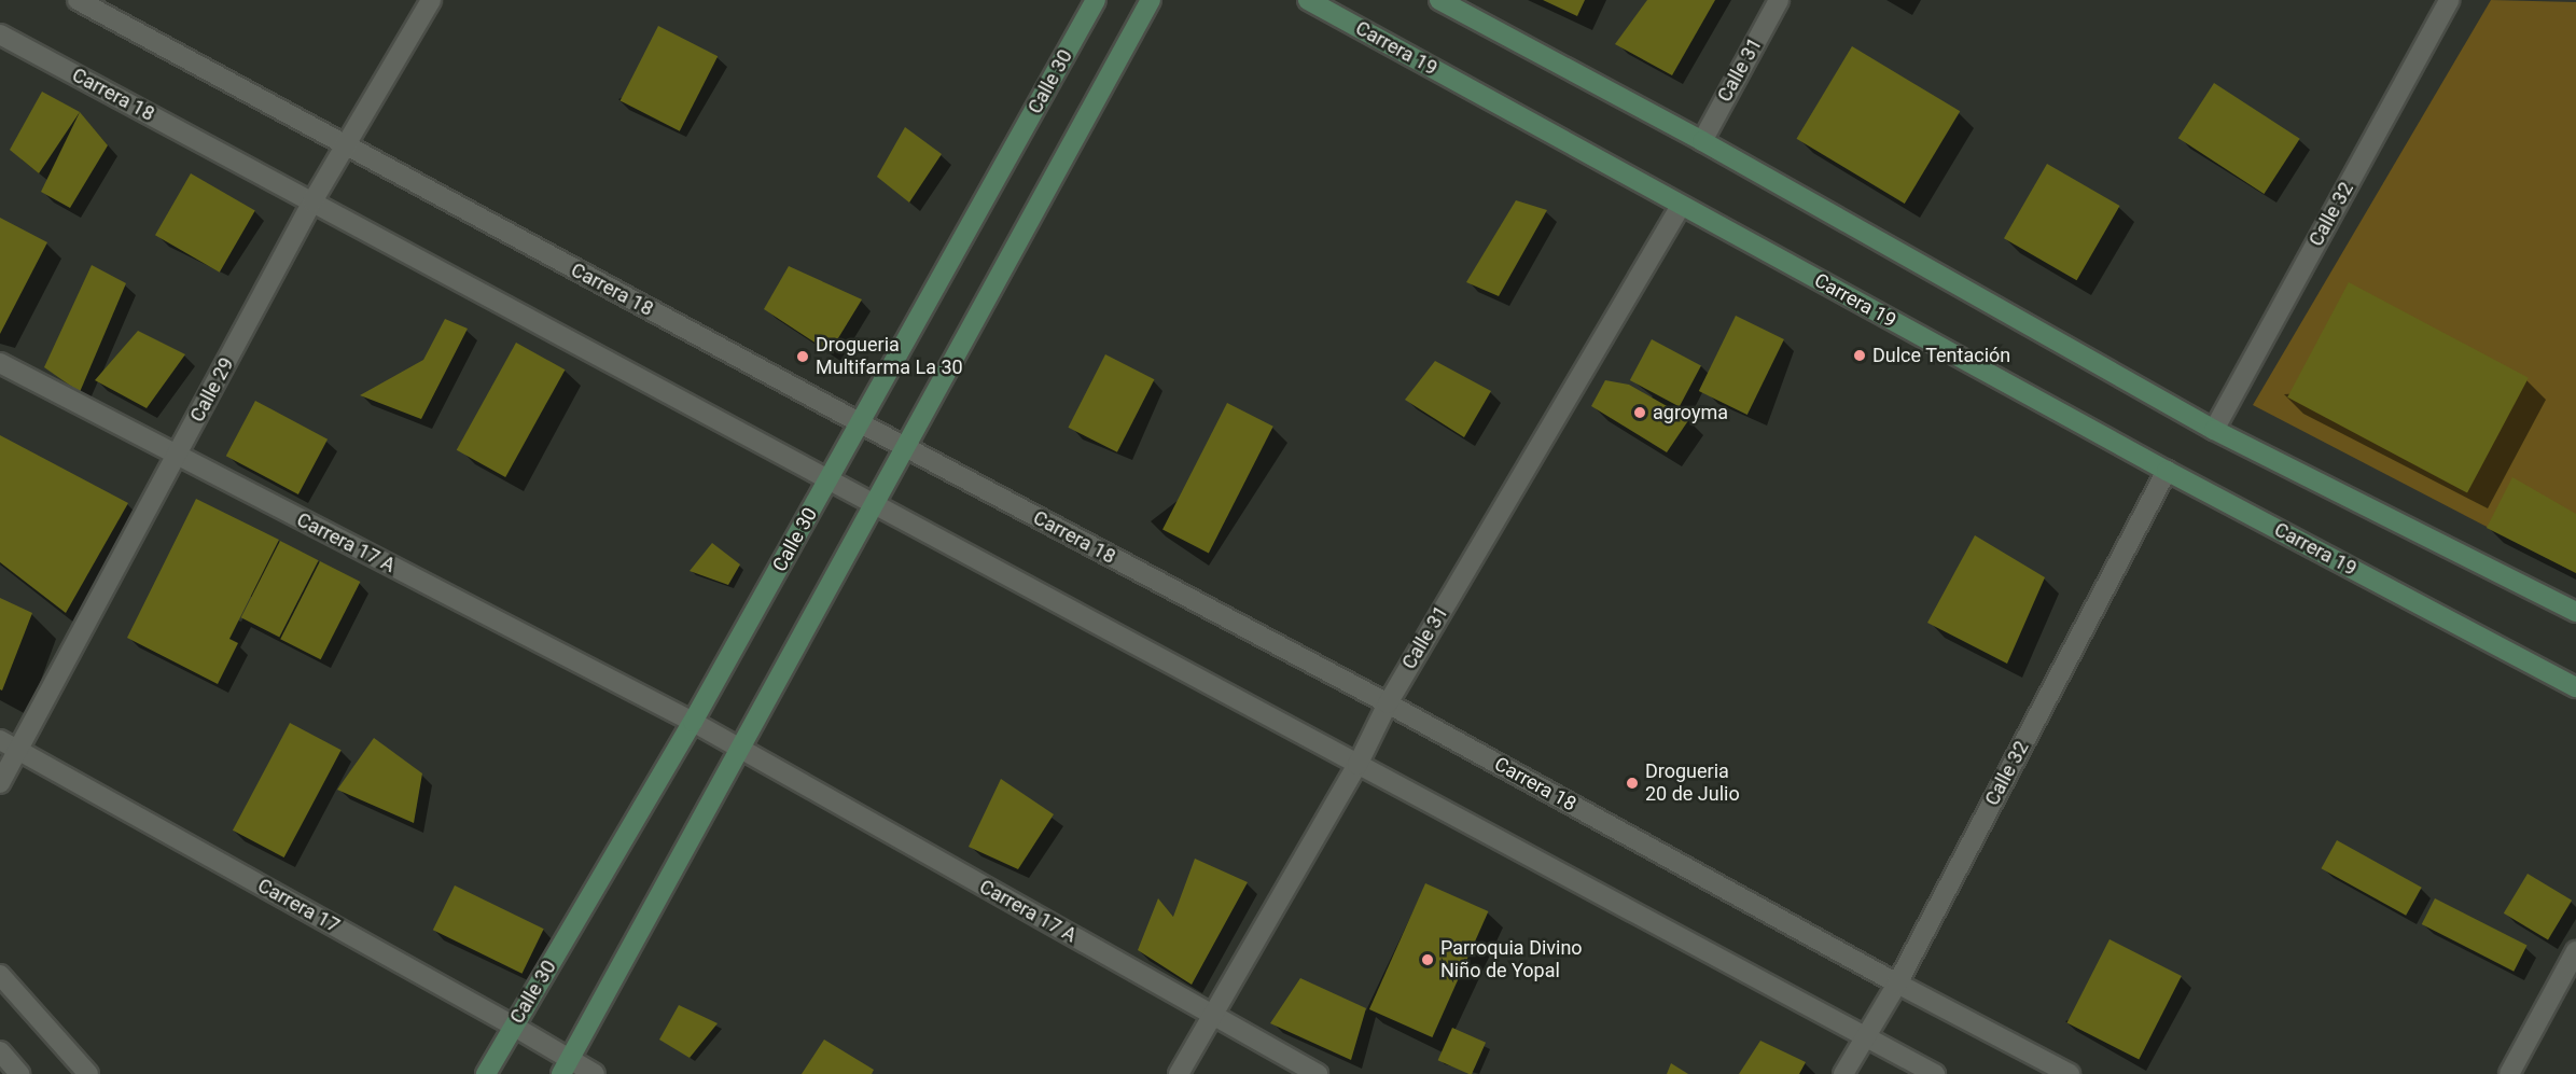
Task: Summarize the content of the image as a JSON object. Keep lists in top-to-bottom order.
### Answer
{
  "streets": {
    "main road": ["Carrera 19", "Calle 30"],
    "street": [
      "Calle 31",
      "Carrera 18",
      "Calle 32",
      "Calle 29",
      "Carrera 17 A",
      "Carrera 17"
    ]
  },
  "crossings": [
    ["Carrera 19", "Calle 31"],
    ["Carrera 19", "Calle 32"],
    ["Calle 31", "Carrera 18"],
    ["Calle 31", "Carrera 17 A"],
    ["Calle 30", "Carrera 18"],
    ["Calle 30", "Carrera 17 A"],
    ["Calle 30", "Carrera 17"],
    ["Carrera 18", "Calle 32"],
    ["Carrera 18", "Calle 29"],
    ["Calle 29", "Carrera 17 A"],
    ["Calle 29", "Carrera 17"]
  ],
  "places": [
    "Dulce Tentación",
    "Drogueria Multifarma La 30",
    "agroyma",
    "Drogueria 20 de Julio",
    "Parroquia Divino Niño de Yopal"
  ]
}
